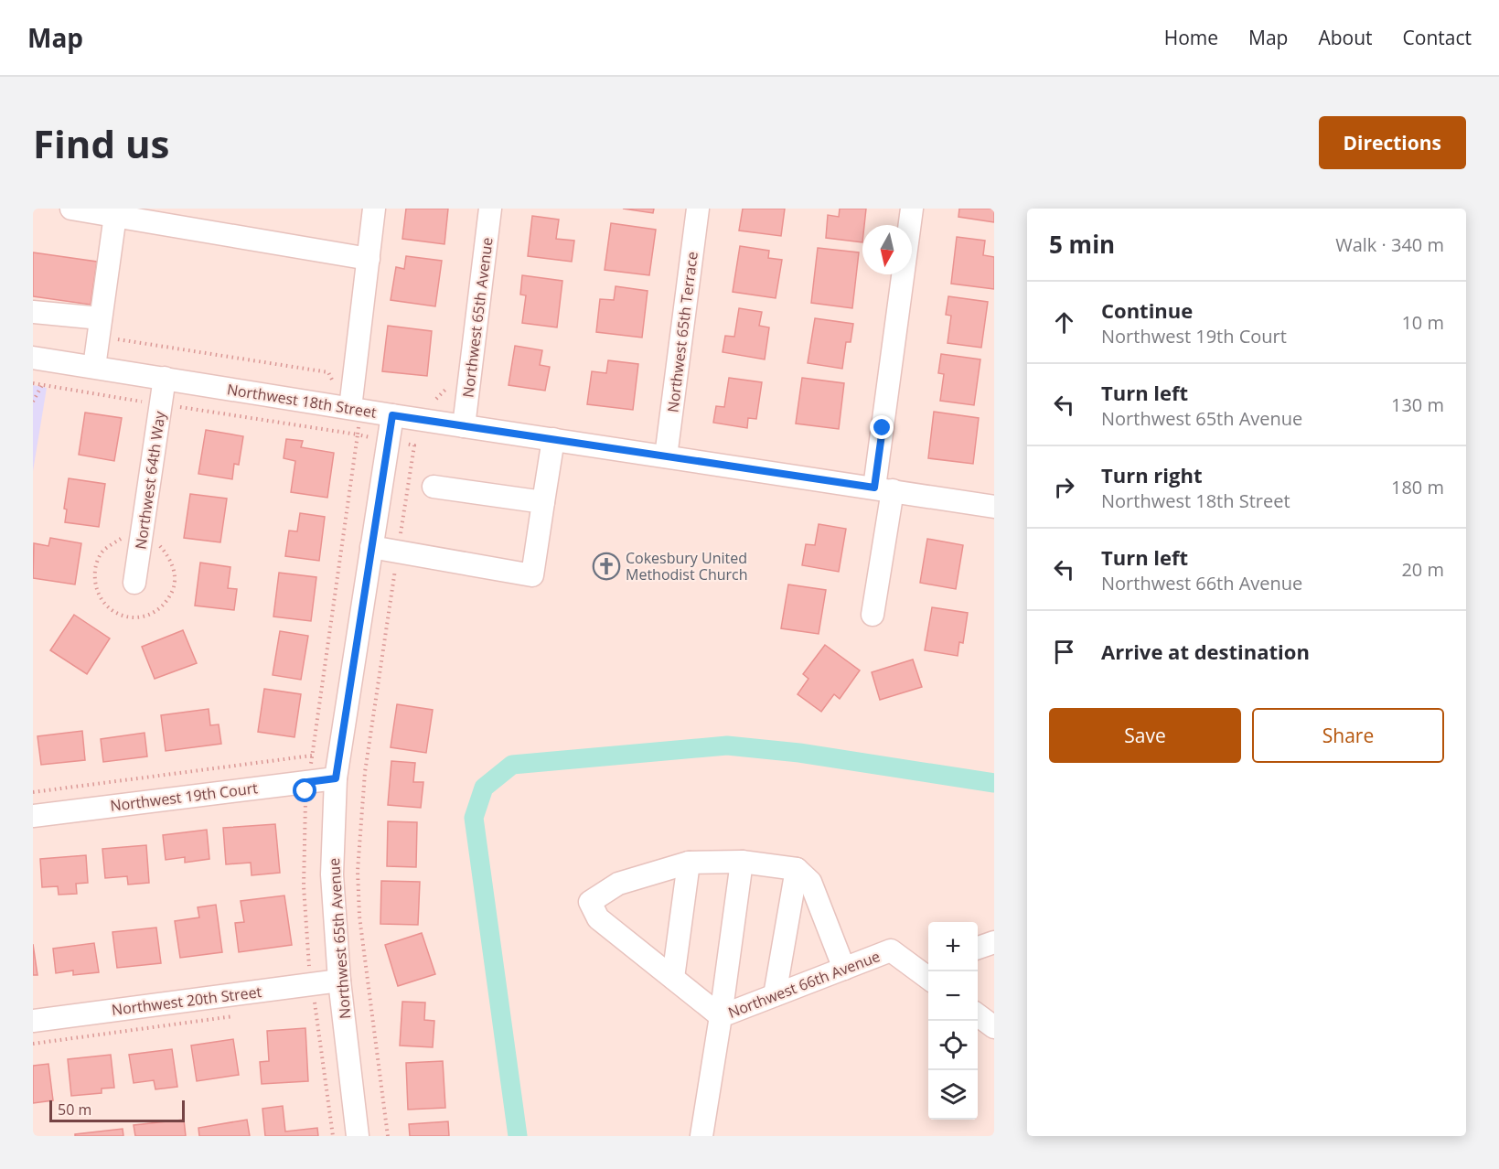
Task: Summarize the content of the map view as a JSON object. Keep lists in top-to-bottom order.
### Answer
{
  "streets": {
    "street": [
      "Northwest 65th Avenue",
      "Northwest 65th Terrace",
      "Northwest 18th Street",
      "Northwest 64th Way",
      "Northwest 19th Court",
      "Northwest 66th Avenue",
      "Northwest 20th Street"
    ]
  },
  "crossings": [
    ["Northwest 65th Avenue", "Northwest 18th Street"],
    ["Northwest 65th Avenue", "Northwest 19th Court"],
    ["Northwest 65th Avenue", "Northwest 20th Street"],
    ["Northwest 65th Terrace", "Northwest 18th Street"],
    ["Northwest 18th Street", "Northwest 64th Way"]
  ],
  "places": {
    "church": ["Cokesbury United Methodist Church"]
  },
  "scale_bar": "50 m",
  "north": "bottom",
  "page": {
    "header": "Map",
    "nav": [
      "Home",
      "Map",
      "About",
      "Contact"
    ],
    "buttons": [
      "Directions",
      ["Save", "Share"]
    ],
    "title": "Find us",
    "heading": ["5 min", "Walk · 340 m"],
    "list": [
      ["Continue", "Northwest 19th Court", "10 m"],
      ["Turn left", "Northwest 65th Avenue", "130 m"],
      ["Turn right", "Northwest 18th Street", "180 m"],
      ["Turn left", "Northwest 66th Avenue", "20 m"],
      "Arrive at destination"
    ],
    "map_buttons": ["+", "−"],
    "scale": "50 m"
  }
}
